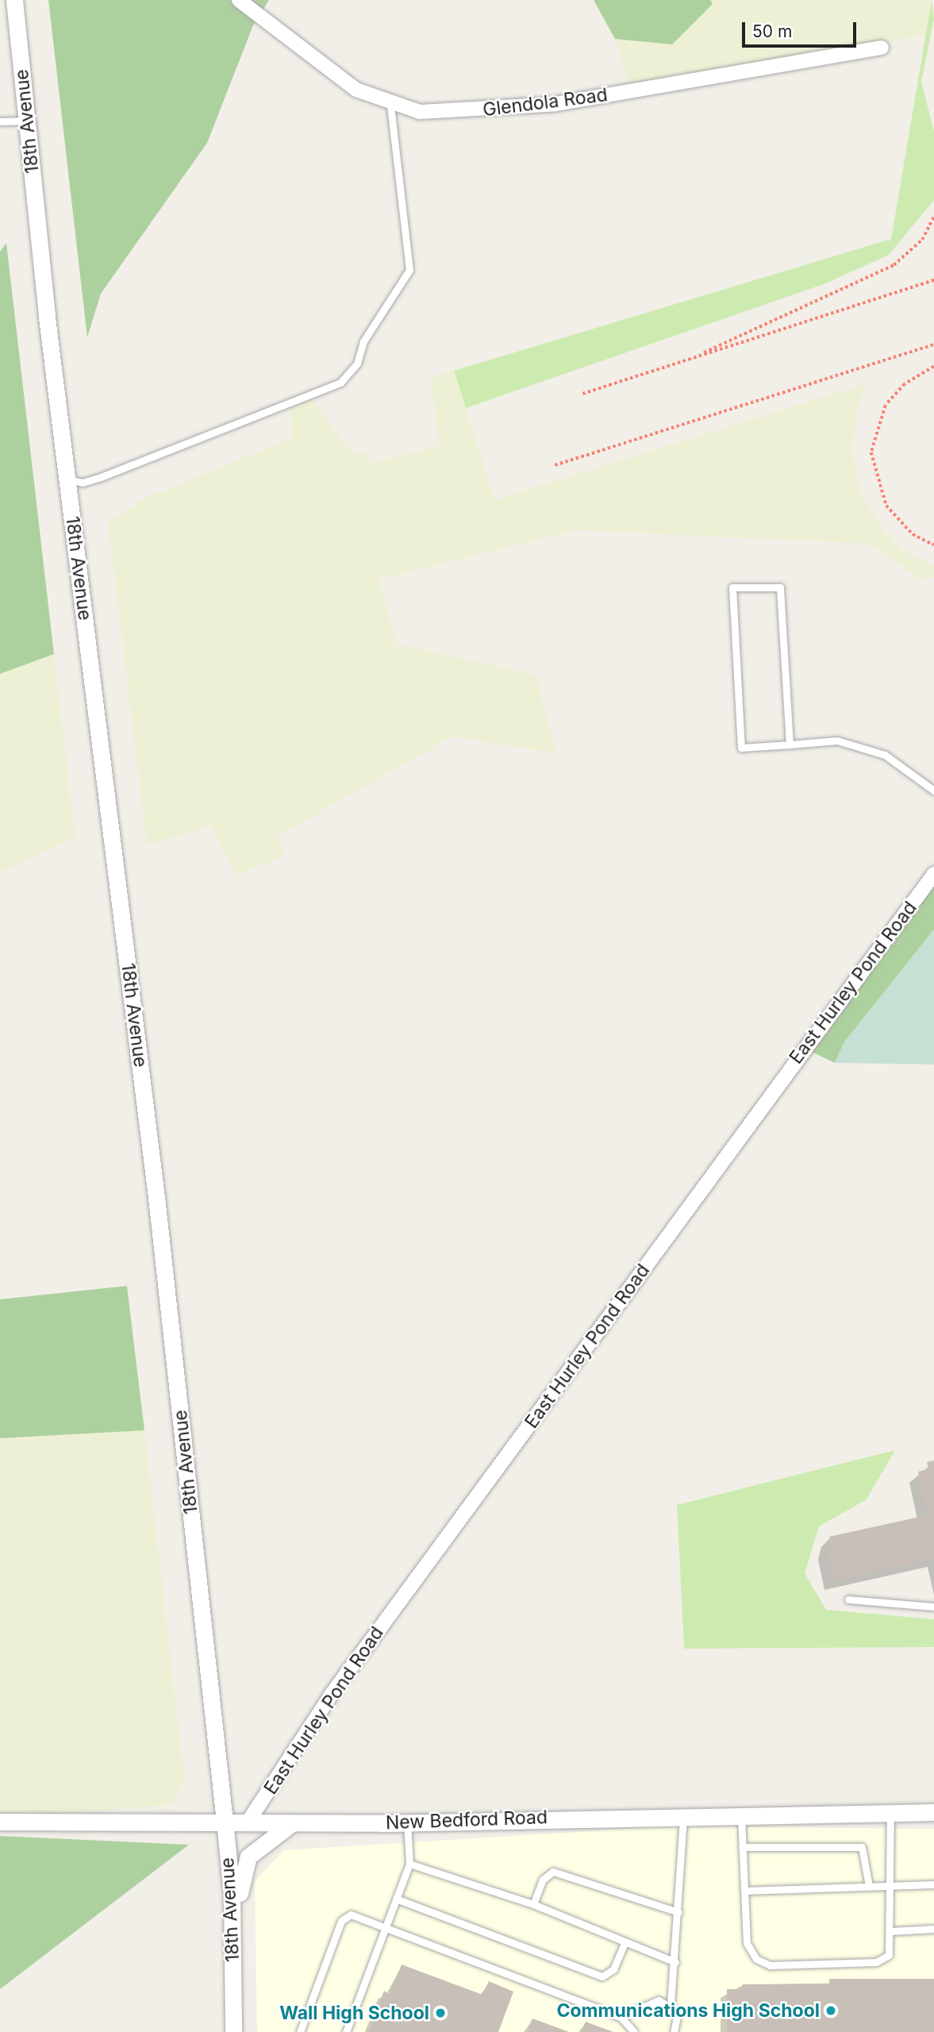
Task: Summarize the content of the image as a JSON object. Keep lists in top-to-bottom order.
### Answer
{
  "streets": {
    "street": [
      "Glendola Road",
      "18th Avenue",
      "East Hurley Pond Road",
      "New Bedford Road"
    ]
  },
  "crossings": [
    ["18th Avenue", "New Bedford Road"],
    ["East Hurley Pond Road", "New Bedford Road"]
  ],
  "places": ["Communications High School", "Wall High School"],
  "scale_bar": "50 m"
}
